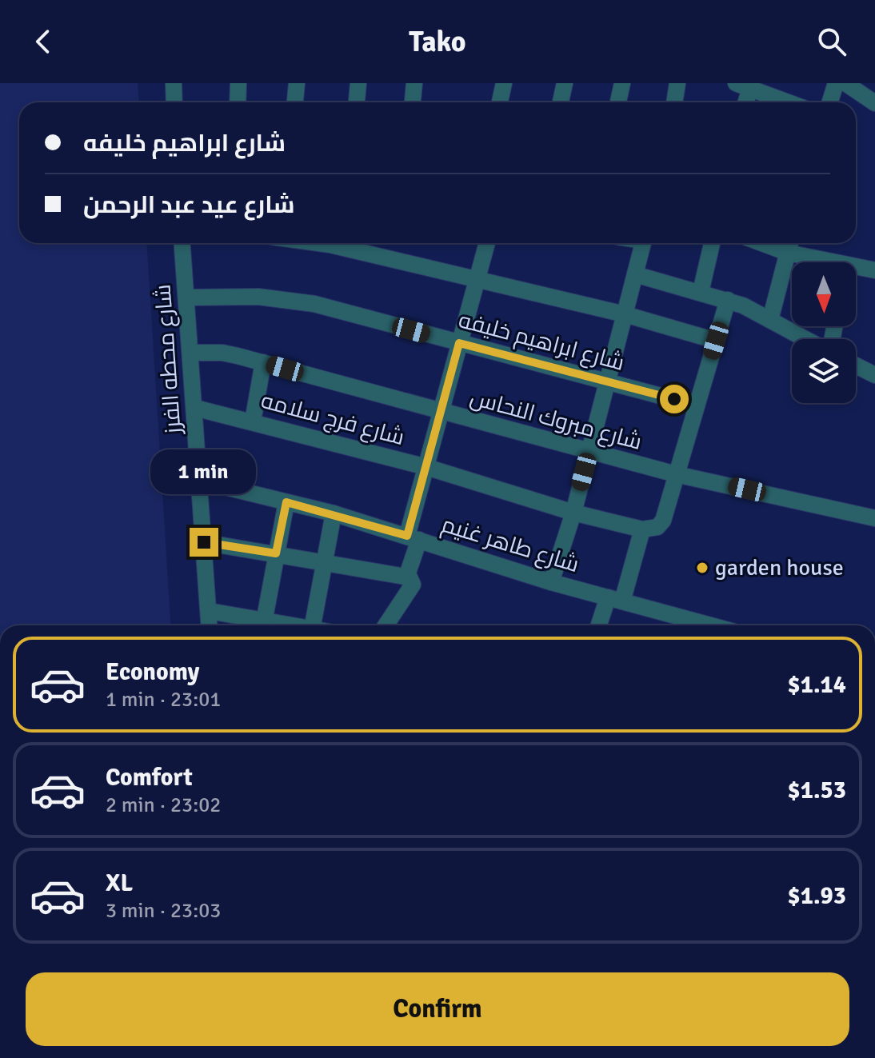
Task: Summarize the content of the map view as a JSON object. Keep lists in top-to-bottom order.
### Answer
{
  "streets": {
    "street": [
      "شارع ابراهيم خليفه",
      "شارع محطه الفرز",
      "شارع فرج سلامه",
      "شارع مبروك النحاس",
      "شارع طاهر غنيم"
    ]
  },
  "crossings": [
    ["شارع ابراهيم خليفه", "شارع محطه الفرز"],
    ["شارع محطه الفرز", "شارع فرج سلامه"],
    ["شارع محطه الفرز", "شارع مبروك النحاس"],
    ["شارع محطه الفرز", "شارع طاهر غنيم"]
  ],
  "places": ["garden house"],
  "north": "bottom",
  "page": {
    "header": "Tako",
    "banner": ["شارع ابراهيم خليفه", "شارع عيد عبد الرحمن"],
    "bubble": "1 min",
    "list": [
      {
        "name": "Economy",
        "note": "1 min · 23:01",
        "value": "$1.14"
      },
      {
        "name": "Comfort",
        "note": "2 min · 23:02",
        "value": "$1.53"
      },
      {
        "name": "XL",
        "note": "3 min · 23:03",
        "value": "$1.93"
      }
    ],
    "buttons": "Confirm"
  }
}
